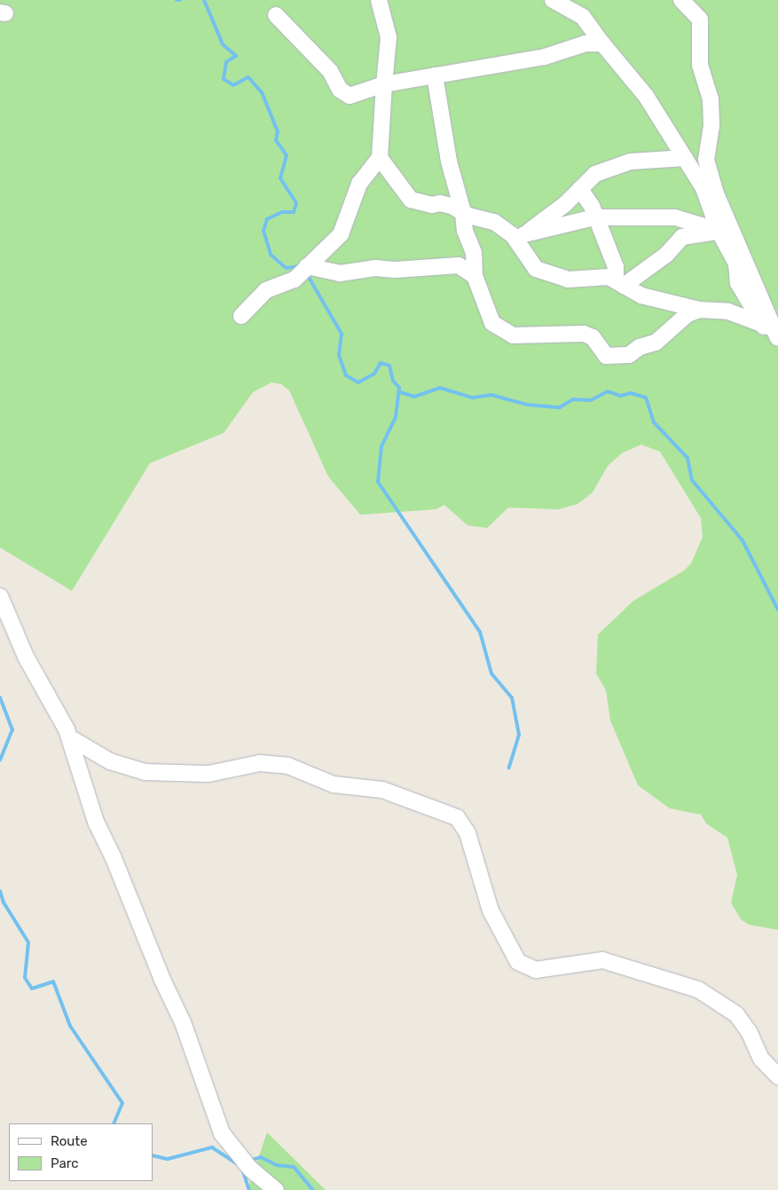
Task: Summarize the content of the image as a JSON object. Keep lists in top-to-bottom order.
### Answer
{
  "legend": ["Route", "Parc"]
}
